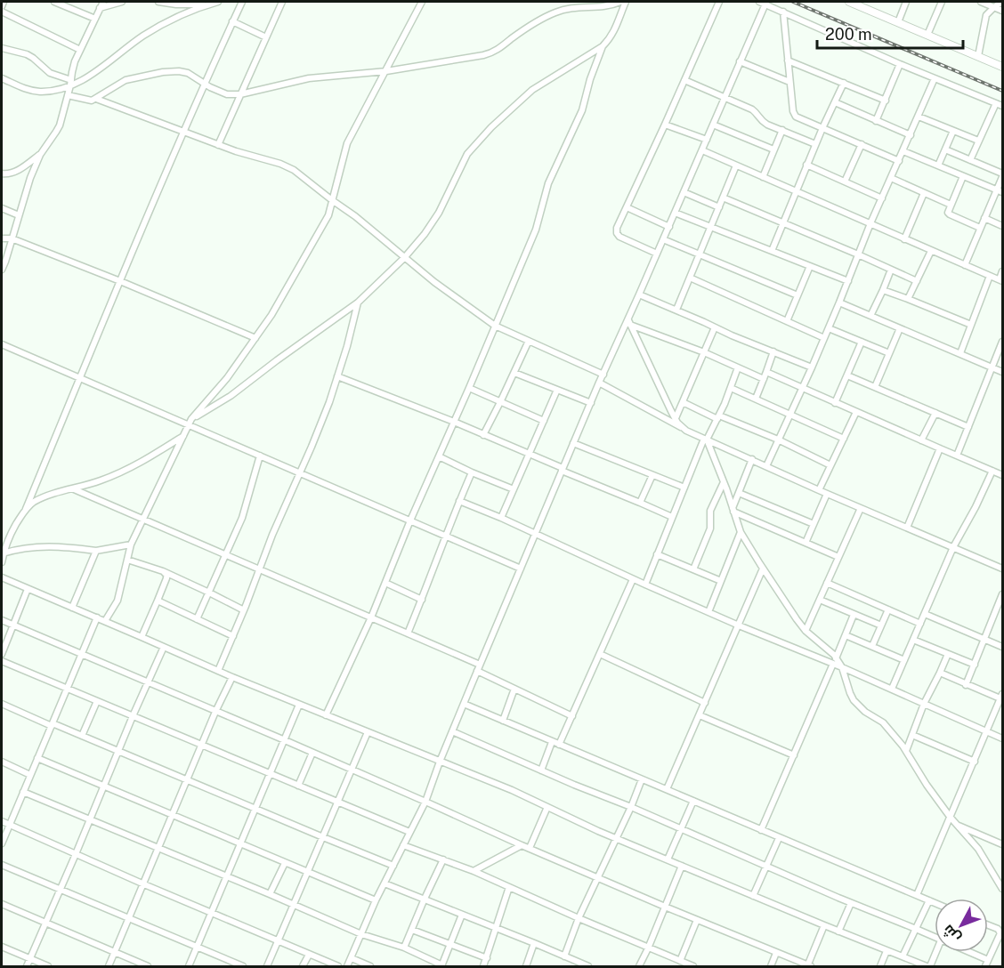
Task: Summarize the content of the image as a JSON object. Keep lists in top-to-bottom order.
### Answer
{
  "scale_bar": "200 m",
  "north": "bottom left"
}
